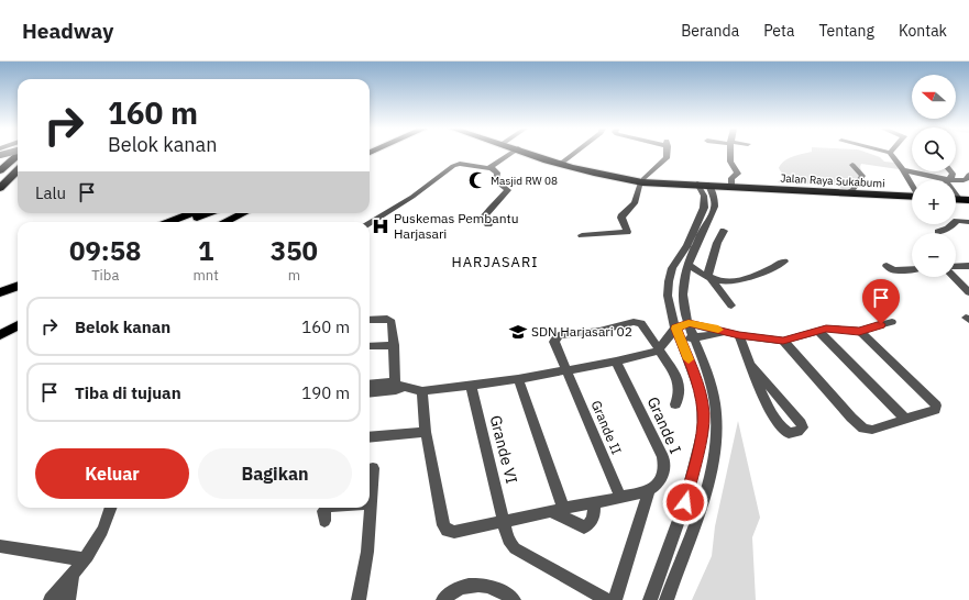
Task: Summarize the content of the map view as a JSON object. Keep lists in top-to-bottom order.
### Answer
{
  "streets": {
    "highway": ["Jalan Raya Sukabumi"],
    "street": ["Grande I", "Grande II", "Grande VI"]
  },
  "districts": ["HARJASARI"],
  "places": {
    "mosque": ["Masjid RW 08"],
    "hospital": ["Puskemas Pembantu Harjasari"],
    "school or university": ["SDN Harjasari 02"]
  },
  "north": "left",
  "page": {
    "header": "Headway",
    "nav": [
      "Beranda",
      "Peta",
      "Tentang",
      "Kontak"
    ],
    "map_buttons": ["+", "−"],
    "turn": ["160 m", "Belok kanan"],
    "then": "Lalu",
    "eta": [
      "09:58",
      "Tiba",
      "1",
      "mnt",
      "350",
      "m"
    ],
    "list": [
      {
        "name": "Belok kanan",
        "value": "160 m"
      },
      {
        "name": "Tiba di tujuan",
        "value": "190 m"
      }
    ],
    "buttons": ["Keluar", "Bagikan"]
  }
}
